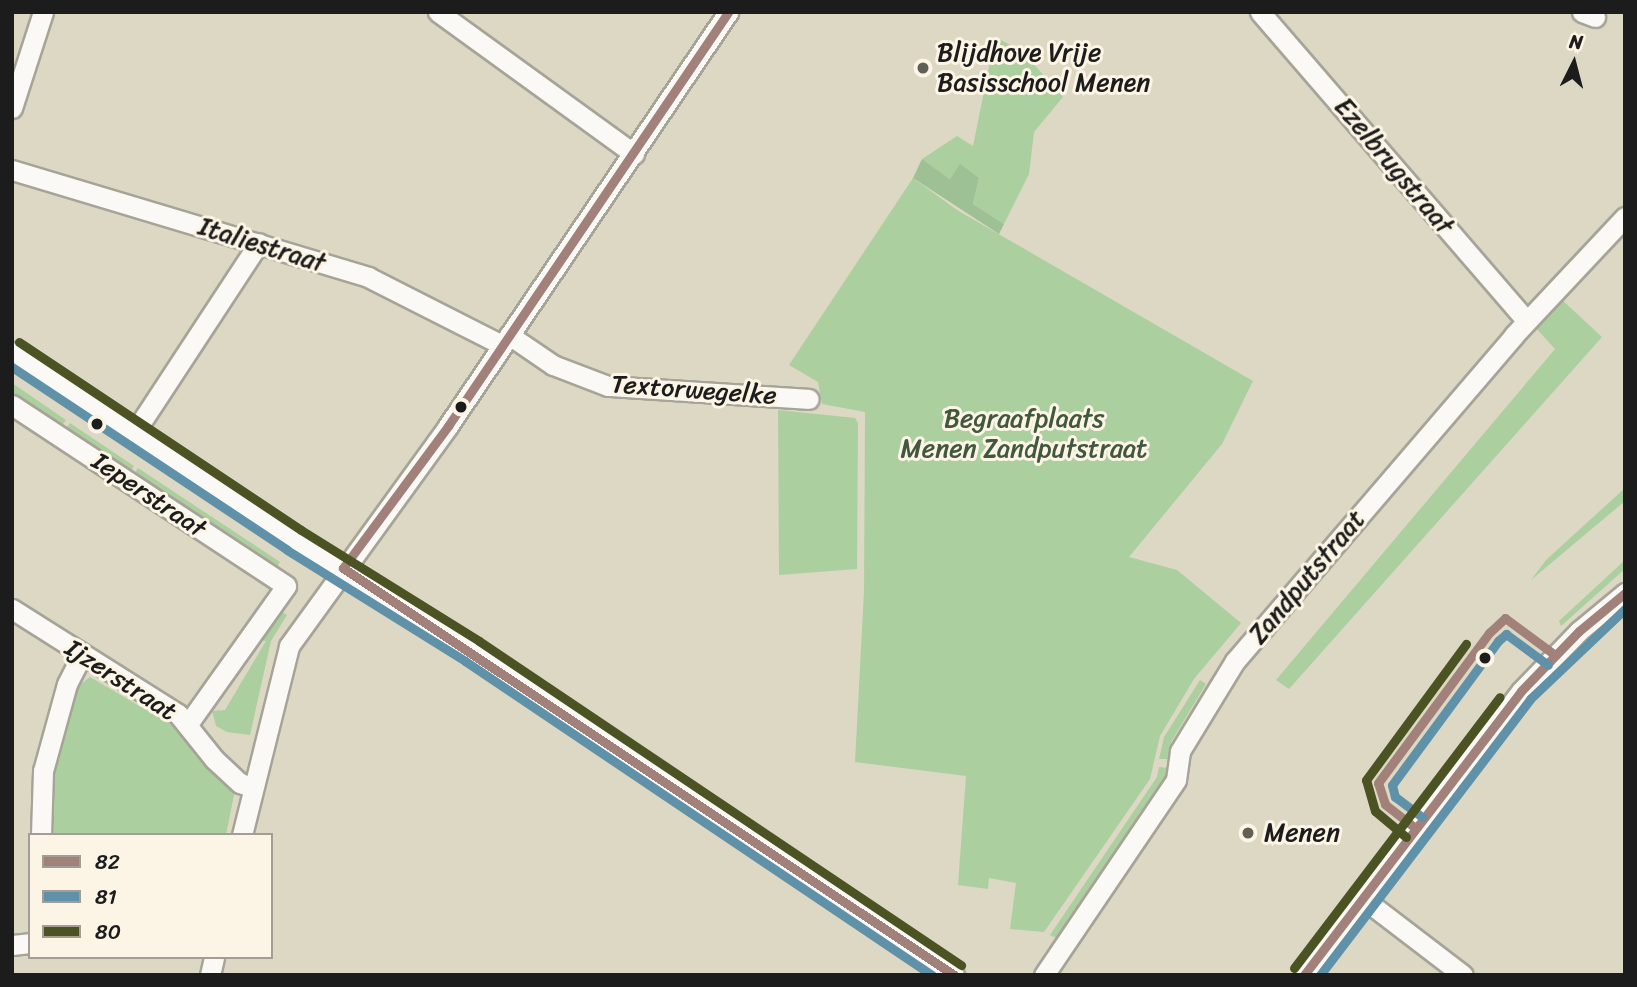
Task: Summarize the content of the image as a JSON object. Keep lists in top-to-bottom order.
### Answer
{
  "streets": {
    "street": [
      "Ezelbrugstraat",
      "Italiestraat",
      "Textorwegelke",
      "Ieperstraat",
      "Zandputstraat",
      "Ijzerstraat"
    ]
  },
  "crossings": [
    ["Ezelbrugstraat", "Zandputstraat"],
    ["Italiestraat", "Textorwegelke"],
    ["Ieperstraat", "Ijzerstraat"]
  ],
  "parks": ["Begraafplaats Menen Zandputstraat"],
  "places": ["Blijdhove Vrije Basisschool Menen", "Menen"],
  "lines": ["transit line 82", "transit line 80", "transit line 81"],
  "legend": ["82", "81", "80"],
  "north": "top"
}
